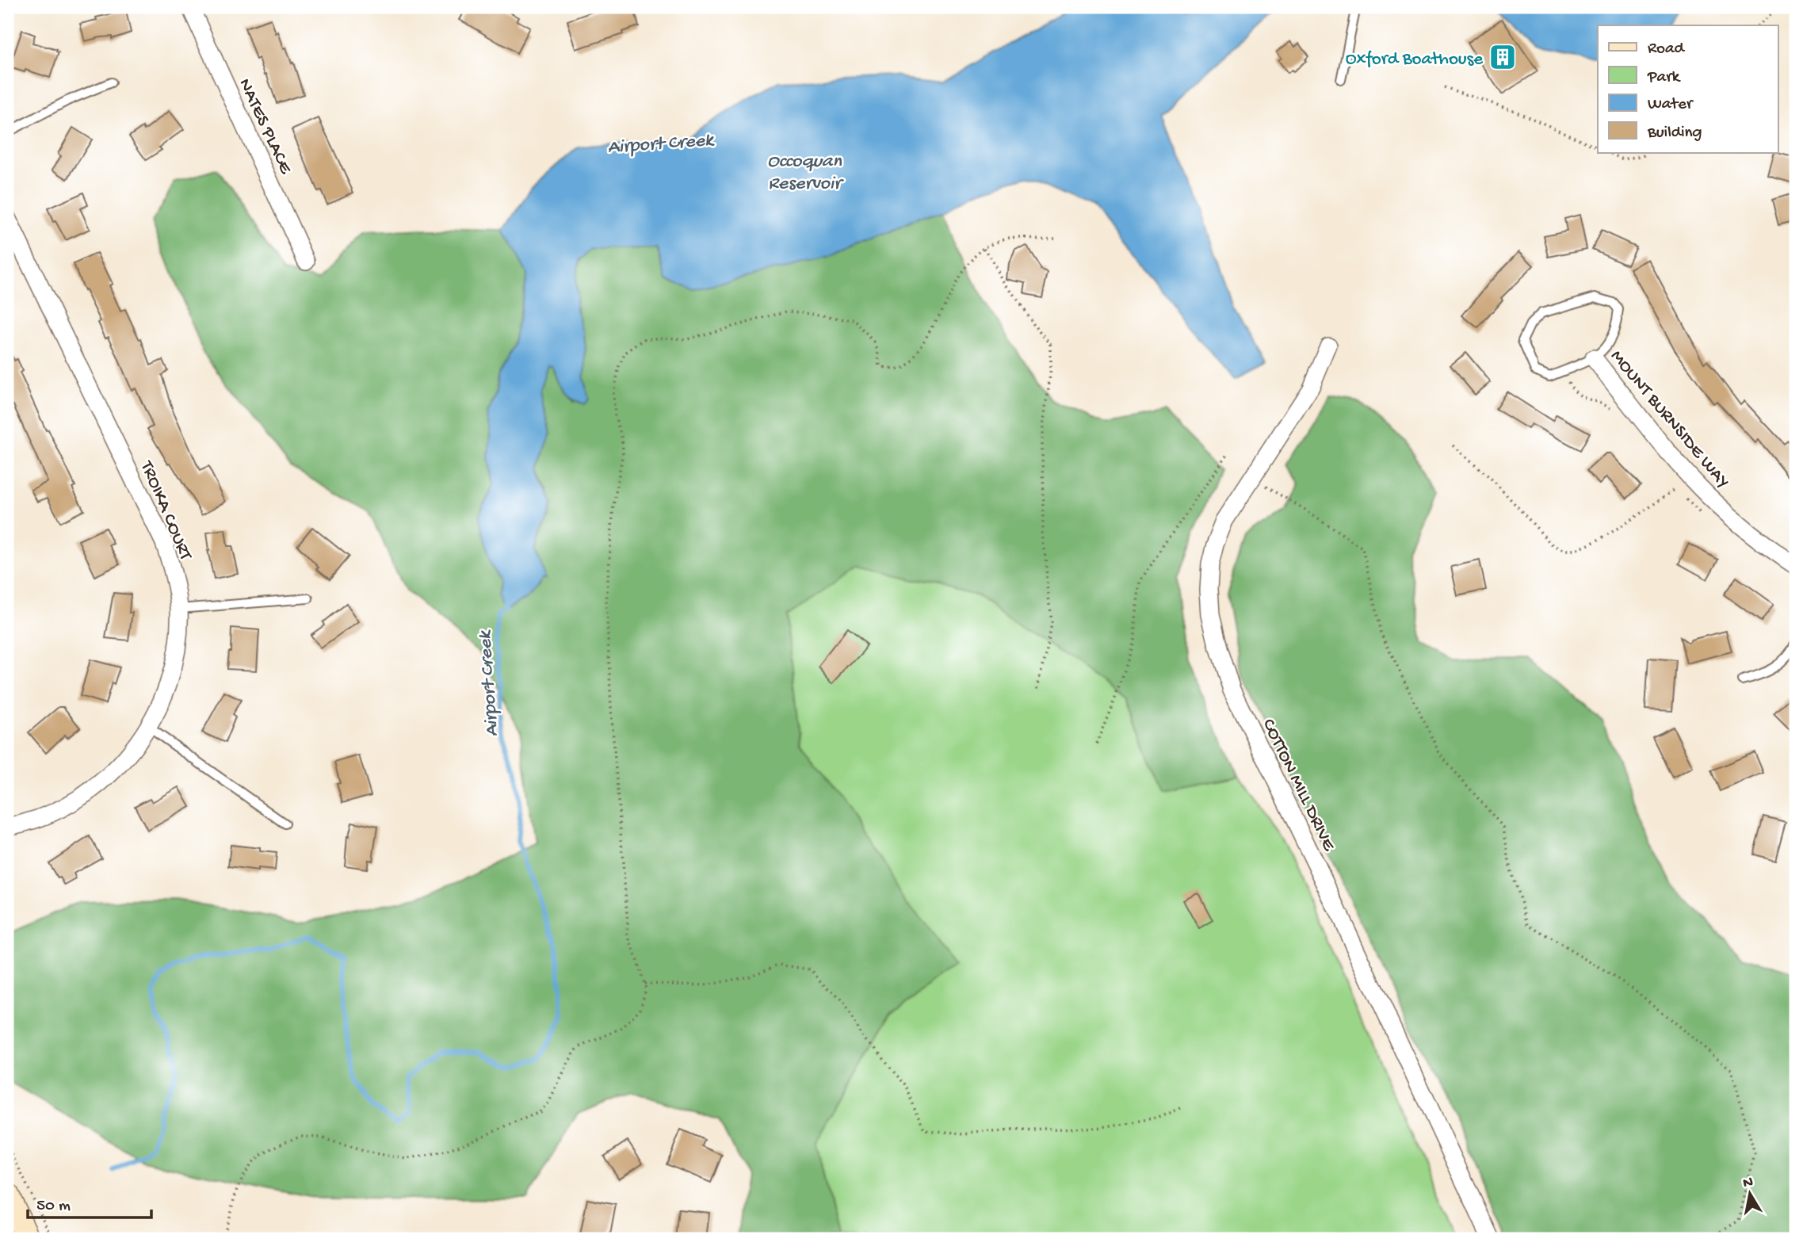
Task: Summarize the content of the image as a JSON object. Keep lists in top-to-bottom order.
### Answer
{
  "streets": {
    "street": [
      "NATES PLACE",
      "MOUNT BURNSIDE WAY",
      "TROIKA COURT",
      "COTTON MILL DRIVE"
    ]
  },
  "water": ["Airport Creek", "Occoquan Reservoir"],
  "places": {
    "building": ["Oxford Boathouse"]
  },
  "legend": [
    "Road",
    "Park",
    "Water",
    "Building"
  ],
  "scale_bar": "50 m",
  "north": "top"
}
